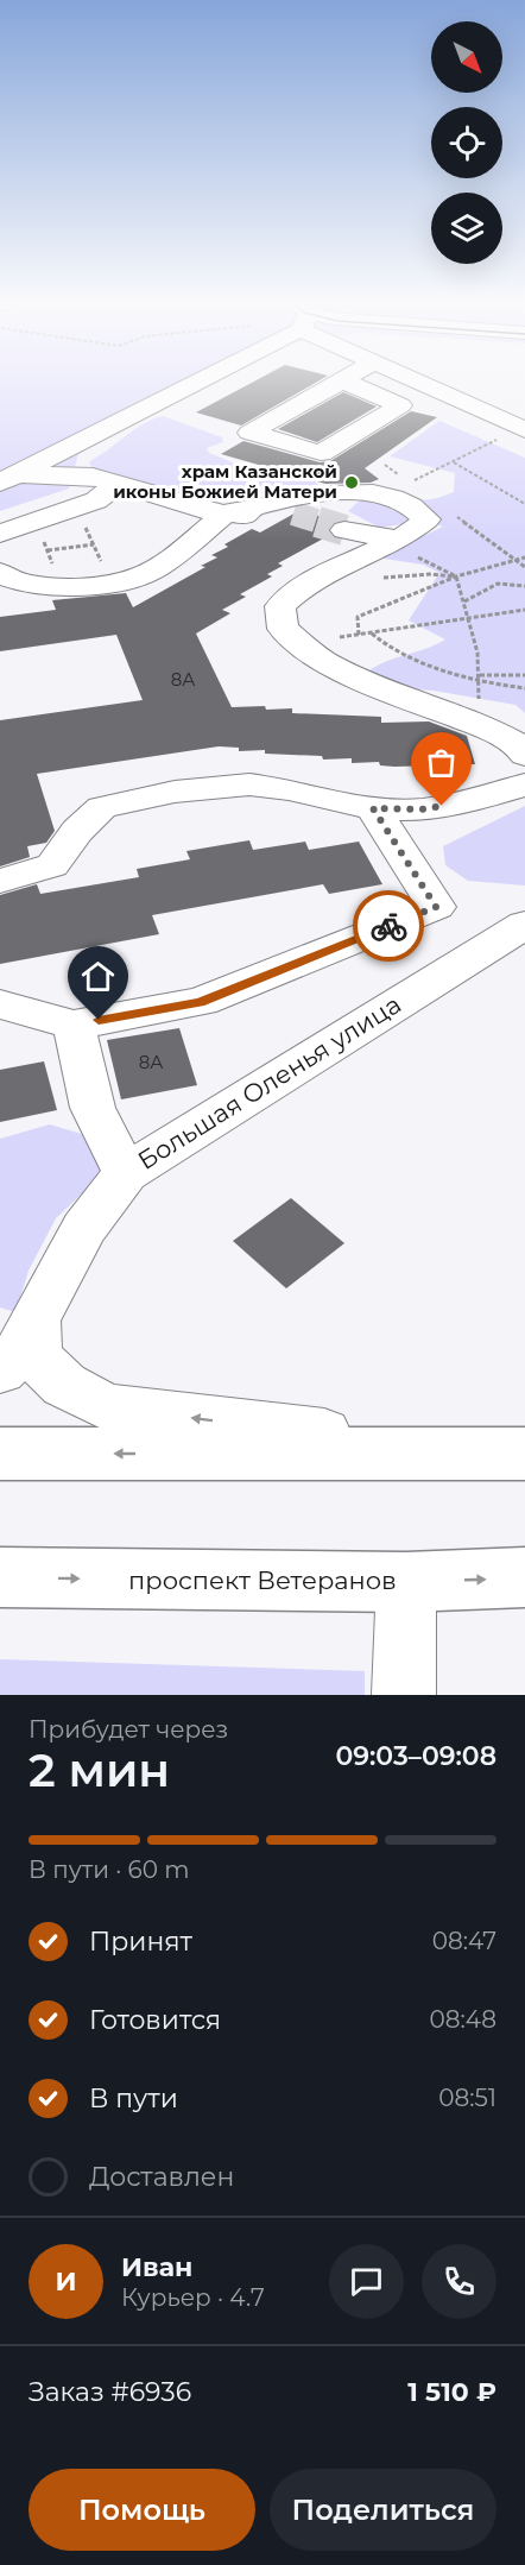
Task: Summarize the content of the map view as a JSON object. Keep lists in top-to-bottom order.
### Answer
{
  "streets": {
    "main road": ["проспект Ветеранов"],
    "street": ["Большая Оленья улица"]
  },
  "places": ["храм Казанской иконы Божией Матери"],
  "house_numbers": ["8А", "8А"],
  "north": "bottom right",
  "page": {
    "heading": ["2 мин", "Прибудет через", "09:03–09:08"],
    "panel": [
      "Иван",
      "Курьер · 4.7",
      "Заказ #6936",
      "1 510 ₽"
    ],
    "bar": "В пути · 60 m",
    "list": [
      ["Принят", "08:47"],
      ["Готовится", "08:48"],
      ["В пути", "08:51"],
      "Доставлен"
    ],
    "round": "И",
    "buttons": ["Помощь", "Поделиться"]
  }
}
